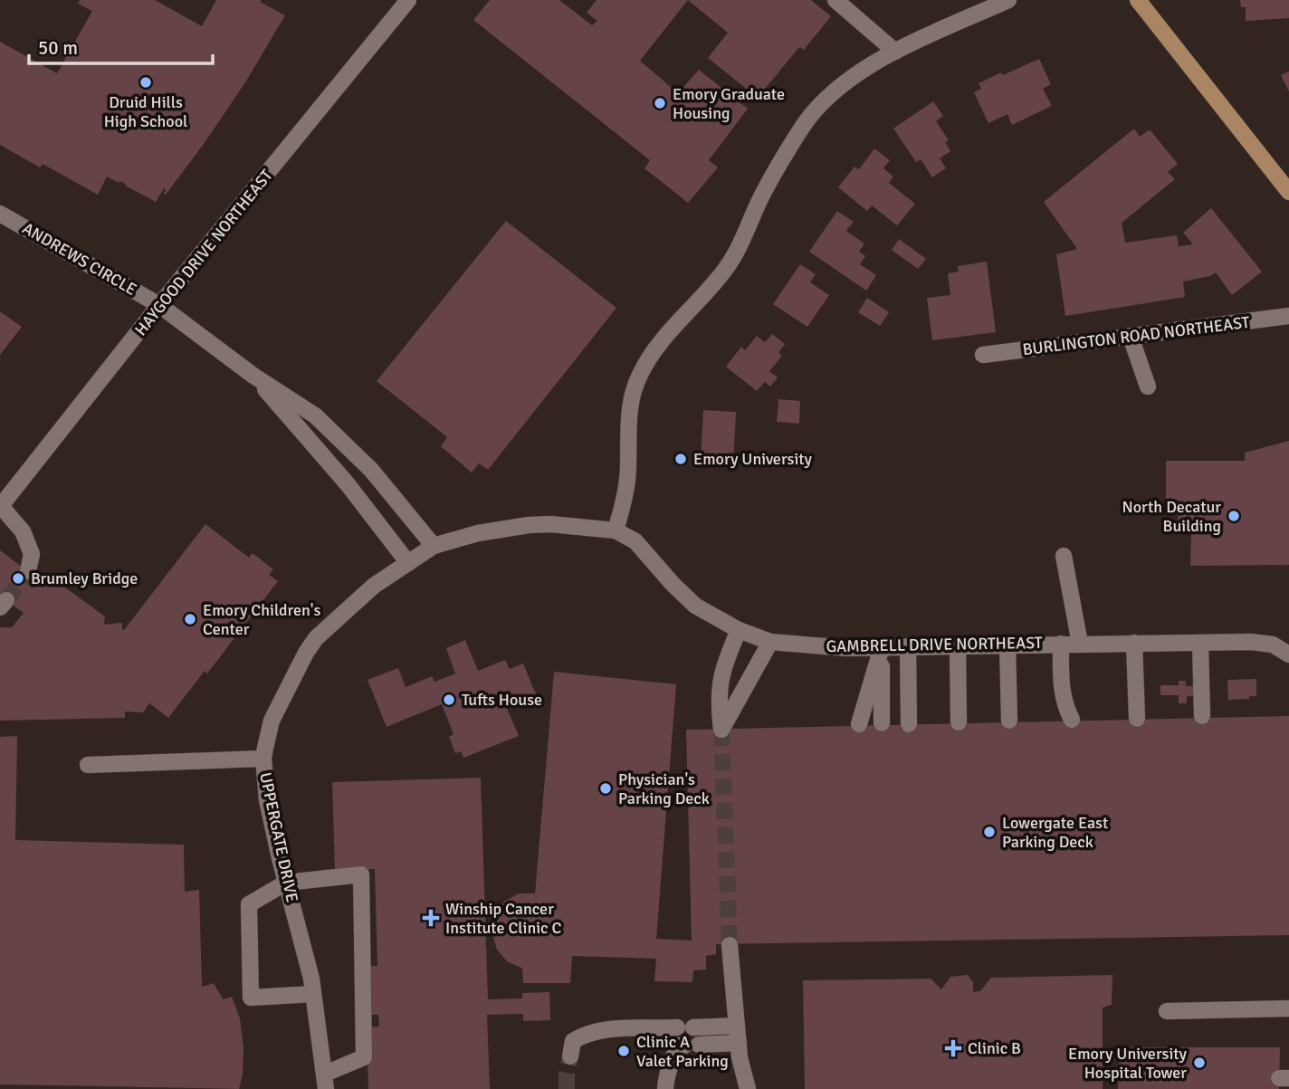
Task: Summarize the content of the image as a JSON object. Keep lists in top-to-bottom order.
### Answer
{
  "streets": {
    "street": [
      "HAYGOOD DRIVE NORTHEAST",
      "ANDREWS CIRCLE",
      "BURLINGTON ROAD NORTHEAST",
      "GAMBRELL DRIVE NORTHEAST",
      "UPPERGATE DRIVE"
    ]
  },
  "crossings": [
    ["HAYGOOD DRIVE NORTHEAST", "ANDREWS CIRCLE"],
    ["GAMBRELL DRIVE NORTHEAST", "UPPERGATE DRIVE"]
  ],
  "places": {
    "other": [
      "Druid Hills High School",
      "Emory Graduate Housing",
      "Emory University",
      "North Decatur Building",
      "Brumley Bridge",
      "Emory Children's Center",
      "Tufts House",
      "Physician's Parking Deck",
      "Lowergate East Parking Deck",
      "Clinic A Valet Parking",
      "Emory University Hospital Tower"
    ],
    "health": ["Winship Cancer Institute Clinic C", "Clinic B"]
  },
  "scale_bar": "50 m"
}
